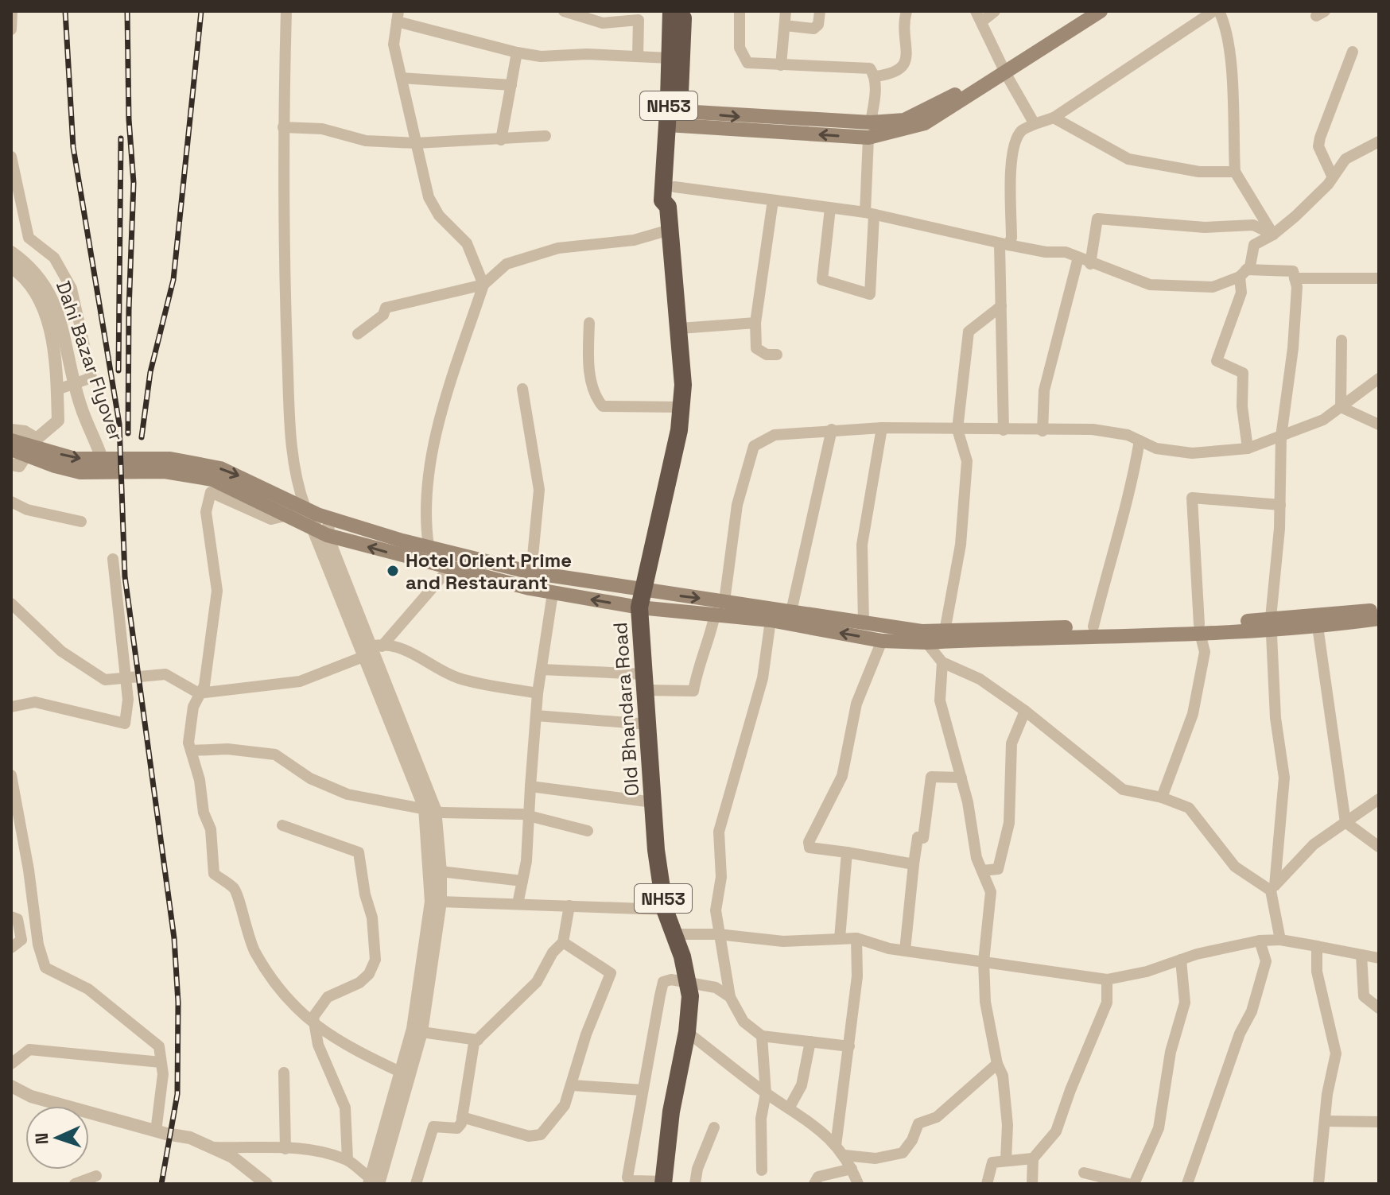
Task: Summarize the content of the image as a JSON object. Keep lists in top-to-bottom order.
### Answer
{
  "streets": {
    "highway": ["NH53", "Old Bhandara Road"],
    "main road": ["Dahi Bazar Flyover"]
  },
  "crossings": [
    ["NH53", "Old Bhandara Road"],
    ["Dahi Bazar Flyover", "Old Bhandara Road"]
  ],
  "places": ["Hotel Orient Prime and Restaurant"],
  "north": "left"
}
